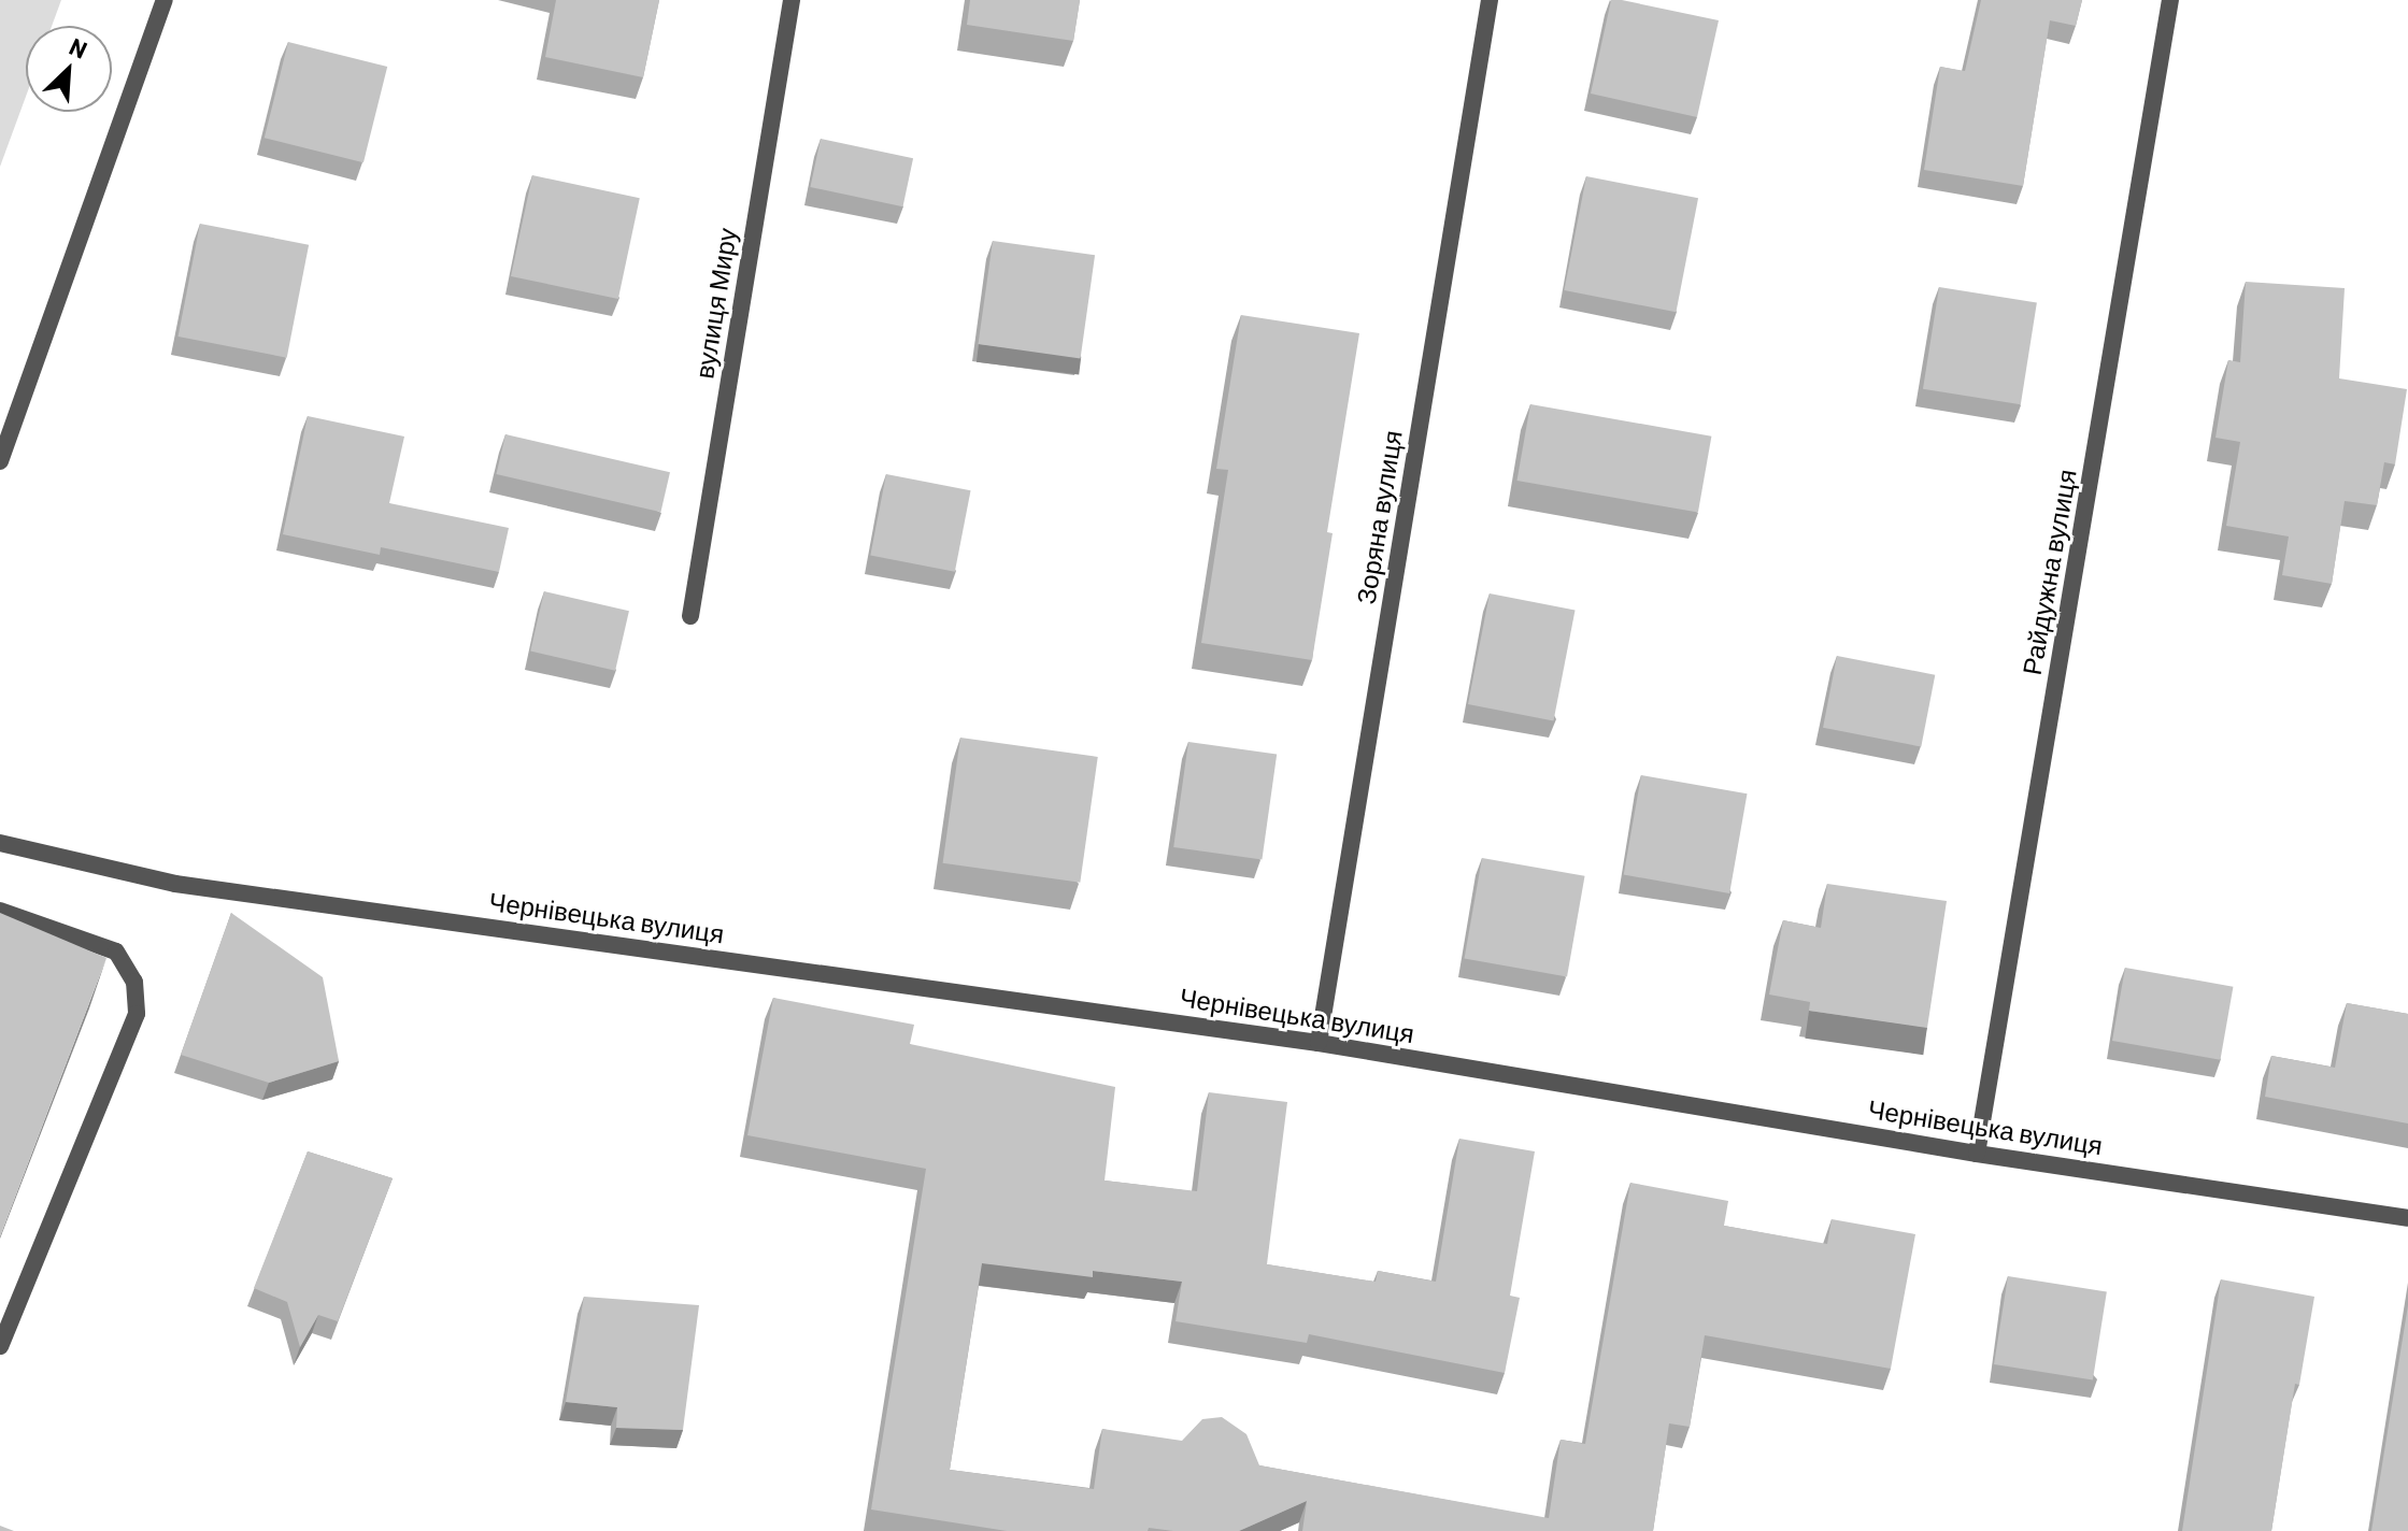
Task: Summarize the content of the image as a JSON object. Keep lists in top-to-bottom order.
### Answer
{
  "streets": {
    "street": [
      "вулиця Миру",
      "Зоряна вулиця",
      "Райдужна вулиця",
      "Чернівецька вулиця"
    ]
  },
  "crossings": [
    ["Зоряна вулиця", "Чернівецька вулиця"],
    ["Райдужна вулиця", "Чернівецька вулиця"]
  ],
  "north": "top right"
}
